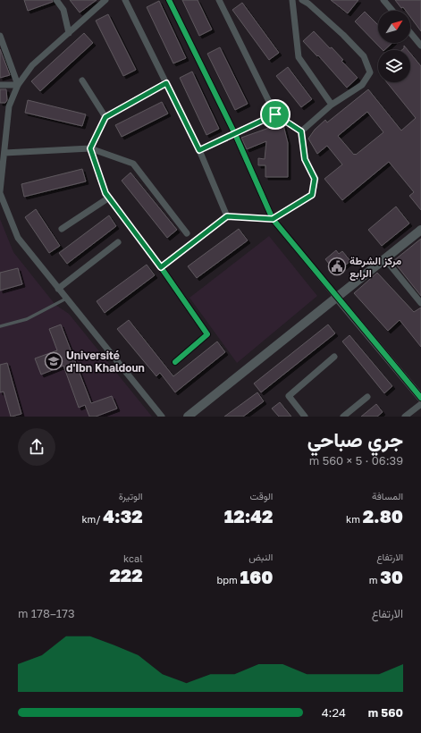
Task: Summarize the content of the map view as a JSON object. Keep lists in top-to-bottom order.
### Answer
{
  "places": {
    "public building": ["مركز الشرطة الرابع"],
    "school or university": ["Université d'Ibn Khaldoun"]
  },
  "north": "top right",
  "page": {
    "heading": ["جري صباحي", "06:39 · 5 × 560 m"],
    "stats": [
      ["المسافة", "2.80 km"],
      ["الوقت", "12:42"],
      ["الوتيرة", "4:32 /km"],
      ["الارتفاع", "30 m"],
      ["النبض", "160 bpm"],
      ["kcal", "222"]
    ],
    "chart": ["الارتفاع", "173–178 m"],
    "list": [
      {
        "name": "560 m",
        "note": "4:24"
      }
    ]
  }
}
